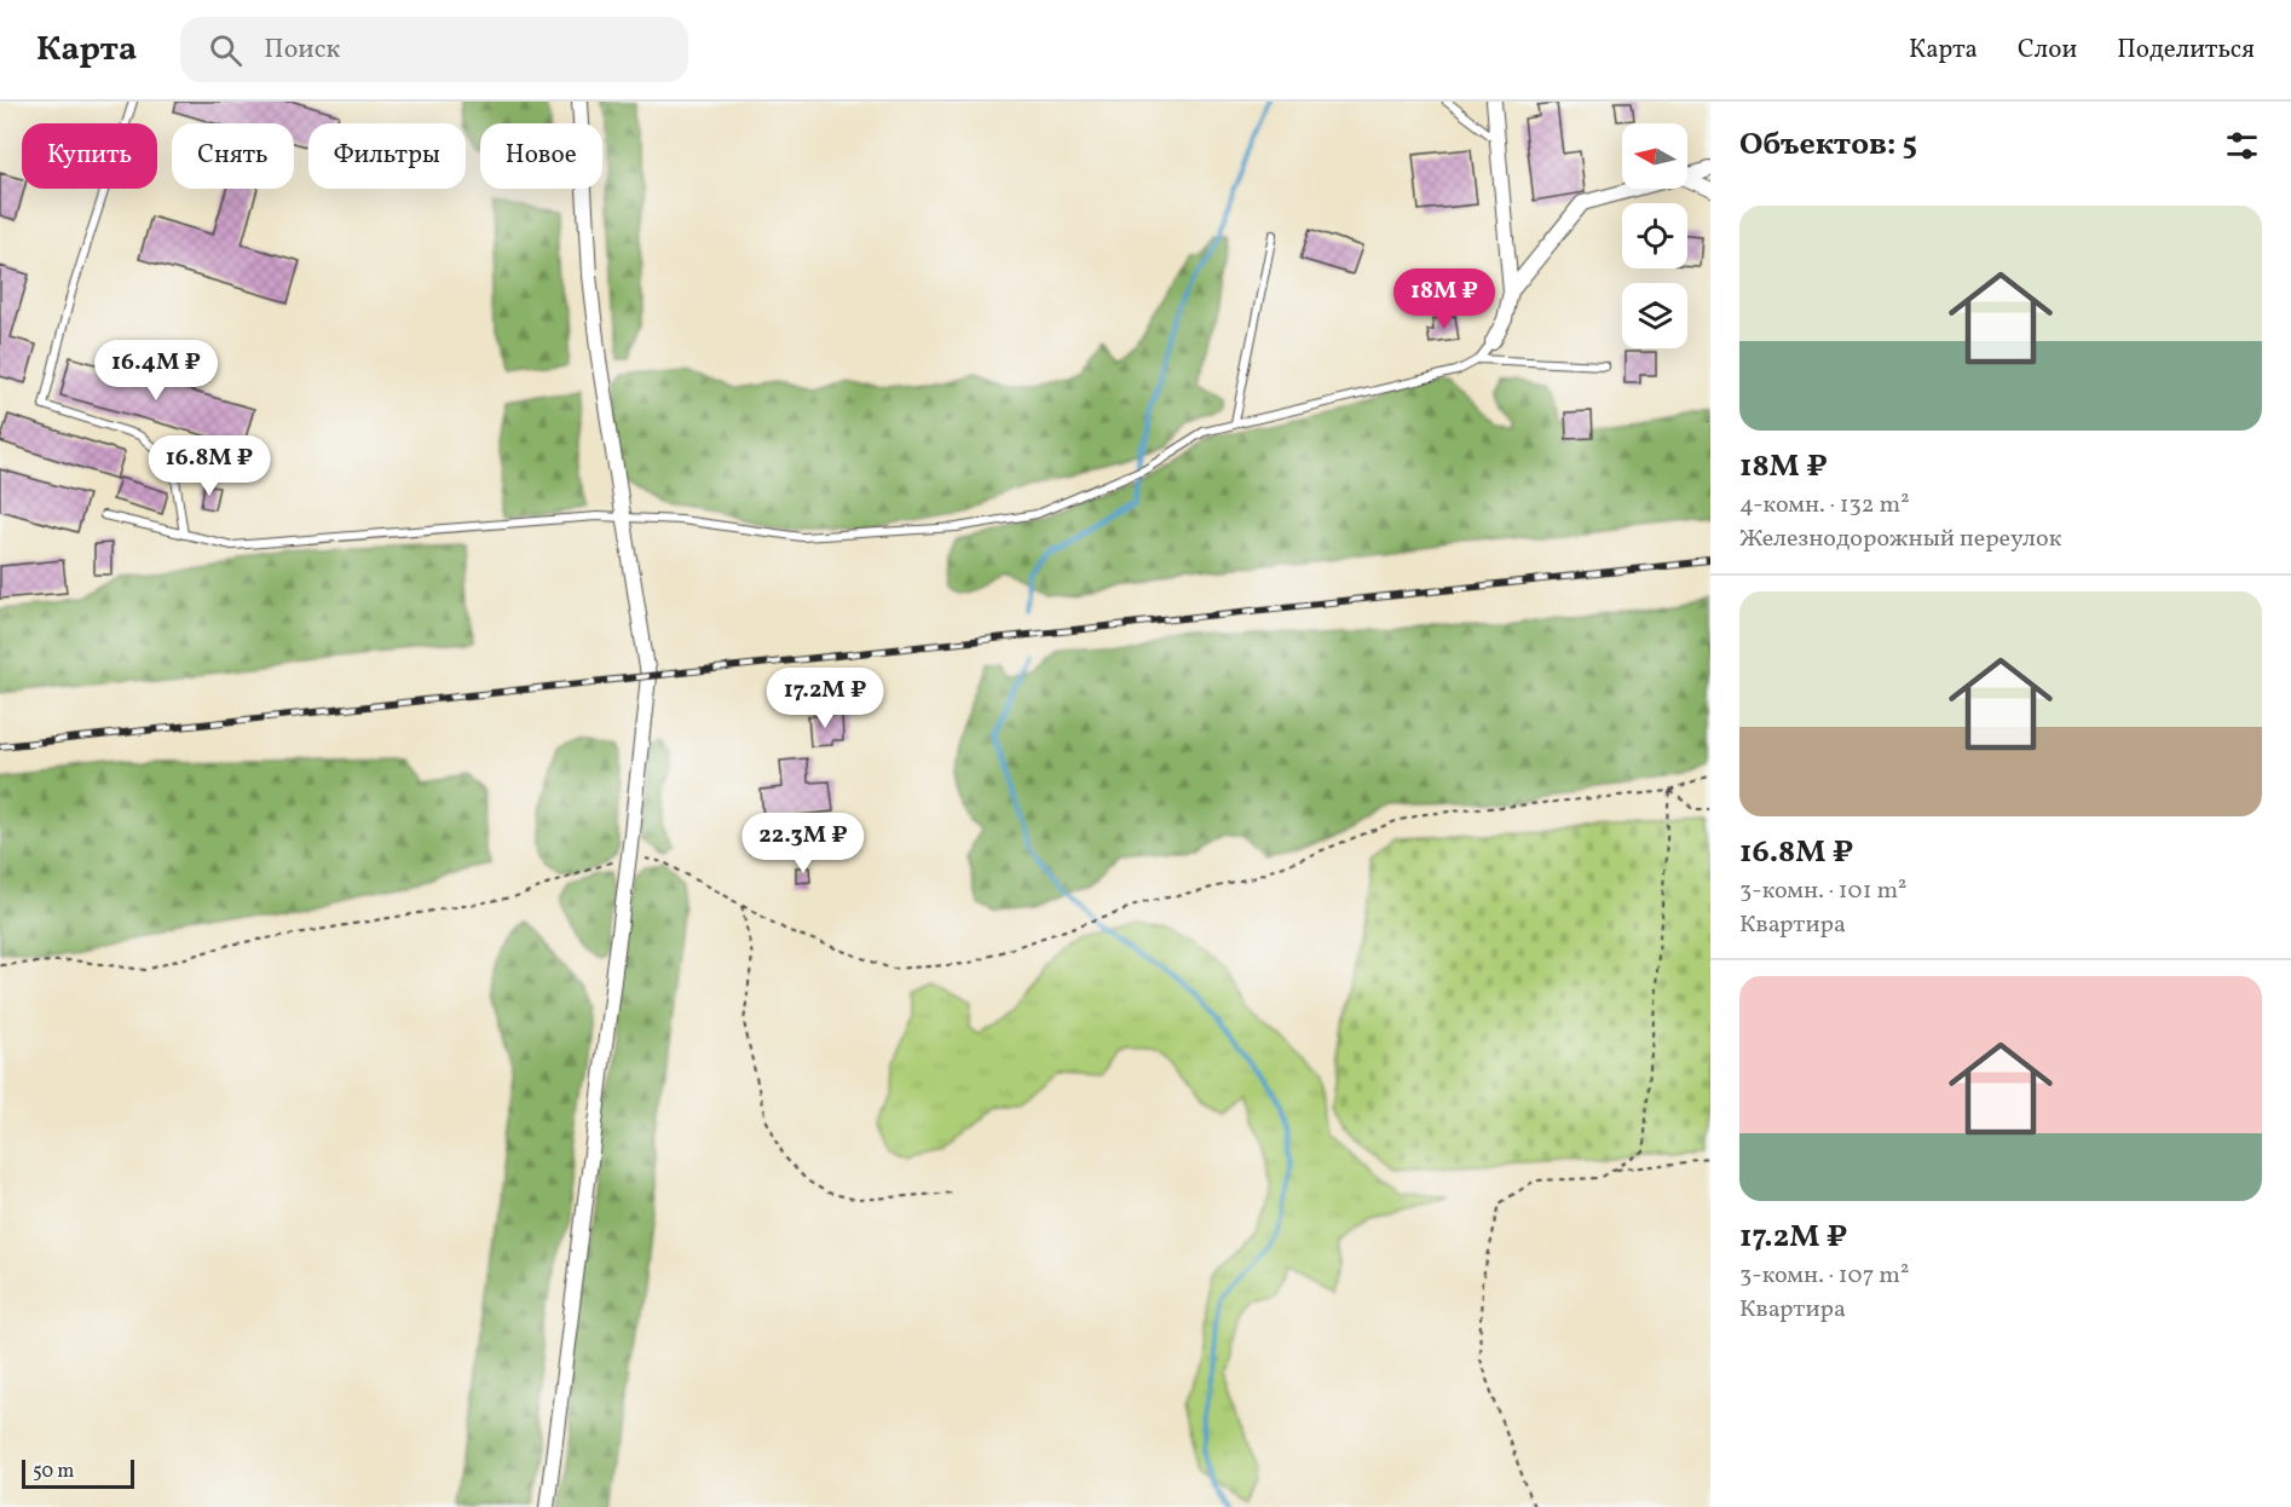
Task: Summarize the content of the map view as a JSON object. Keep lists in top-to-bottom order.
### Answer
{
  "scale_bar": "50 m",
  "north": "left",
  "page": {
    "header": "Карта",
    "search": "Поиск",
    "nav": ["Карта", "Слои", "Поделиться"],
    "heading": "Объектов: 5",
    "chip": [
      "Купить",
      "Снять",
      "Фильтры",
      "Новое"
    ],
    "list": [
      {
        "name": "18M ₽",
        "note": "4-комн. · 132 m² · Железнодорожный переулок"
      },
      {
        "name": "16.8M ₽",
        "note": "3-комн. · 101 m² · Квартира"
      },
      {
        "name": "17.2M ₽",
        "note": "3-комн. · 107 m² · Квартира"
      }
    ],
    "price": [
      "18M ₽",
      "16.4M ₽",
      "16.8M ₽",
      "17.2M ₽",
      "22.3M ₽"
    ],
    "scale": "50 m"
  }
}
